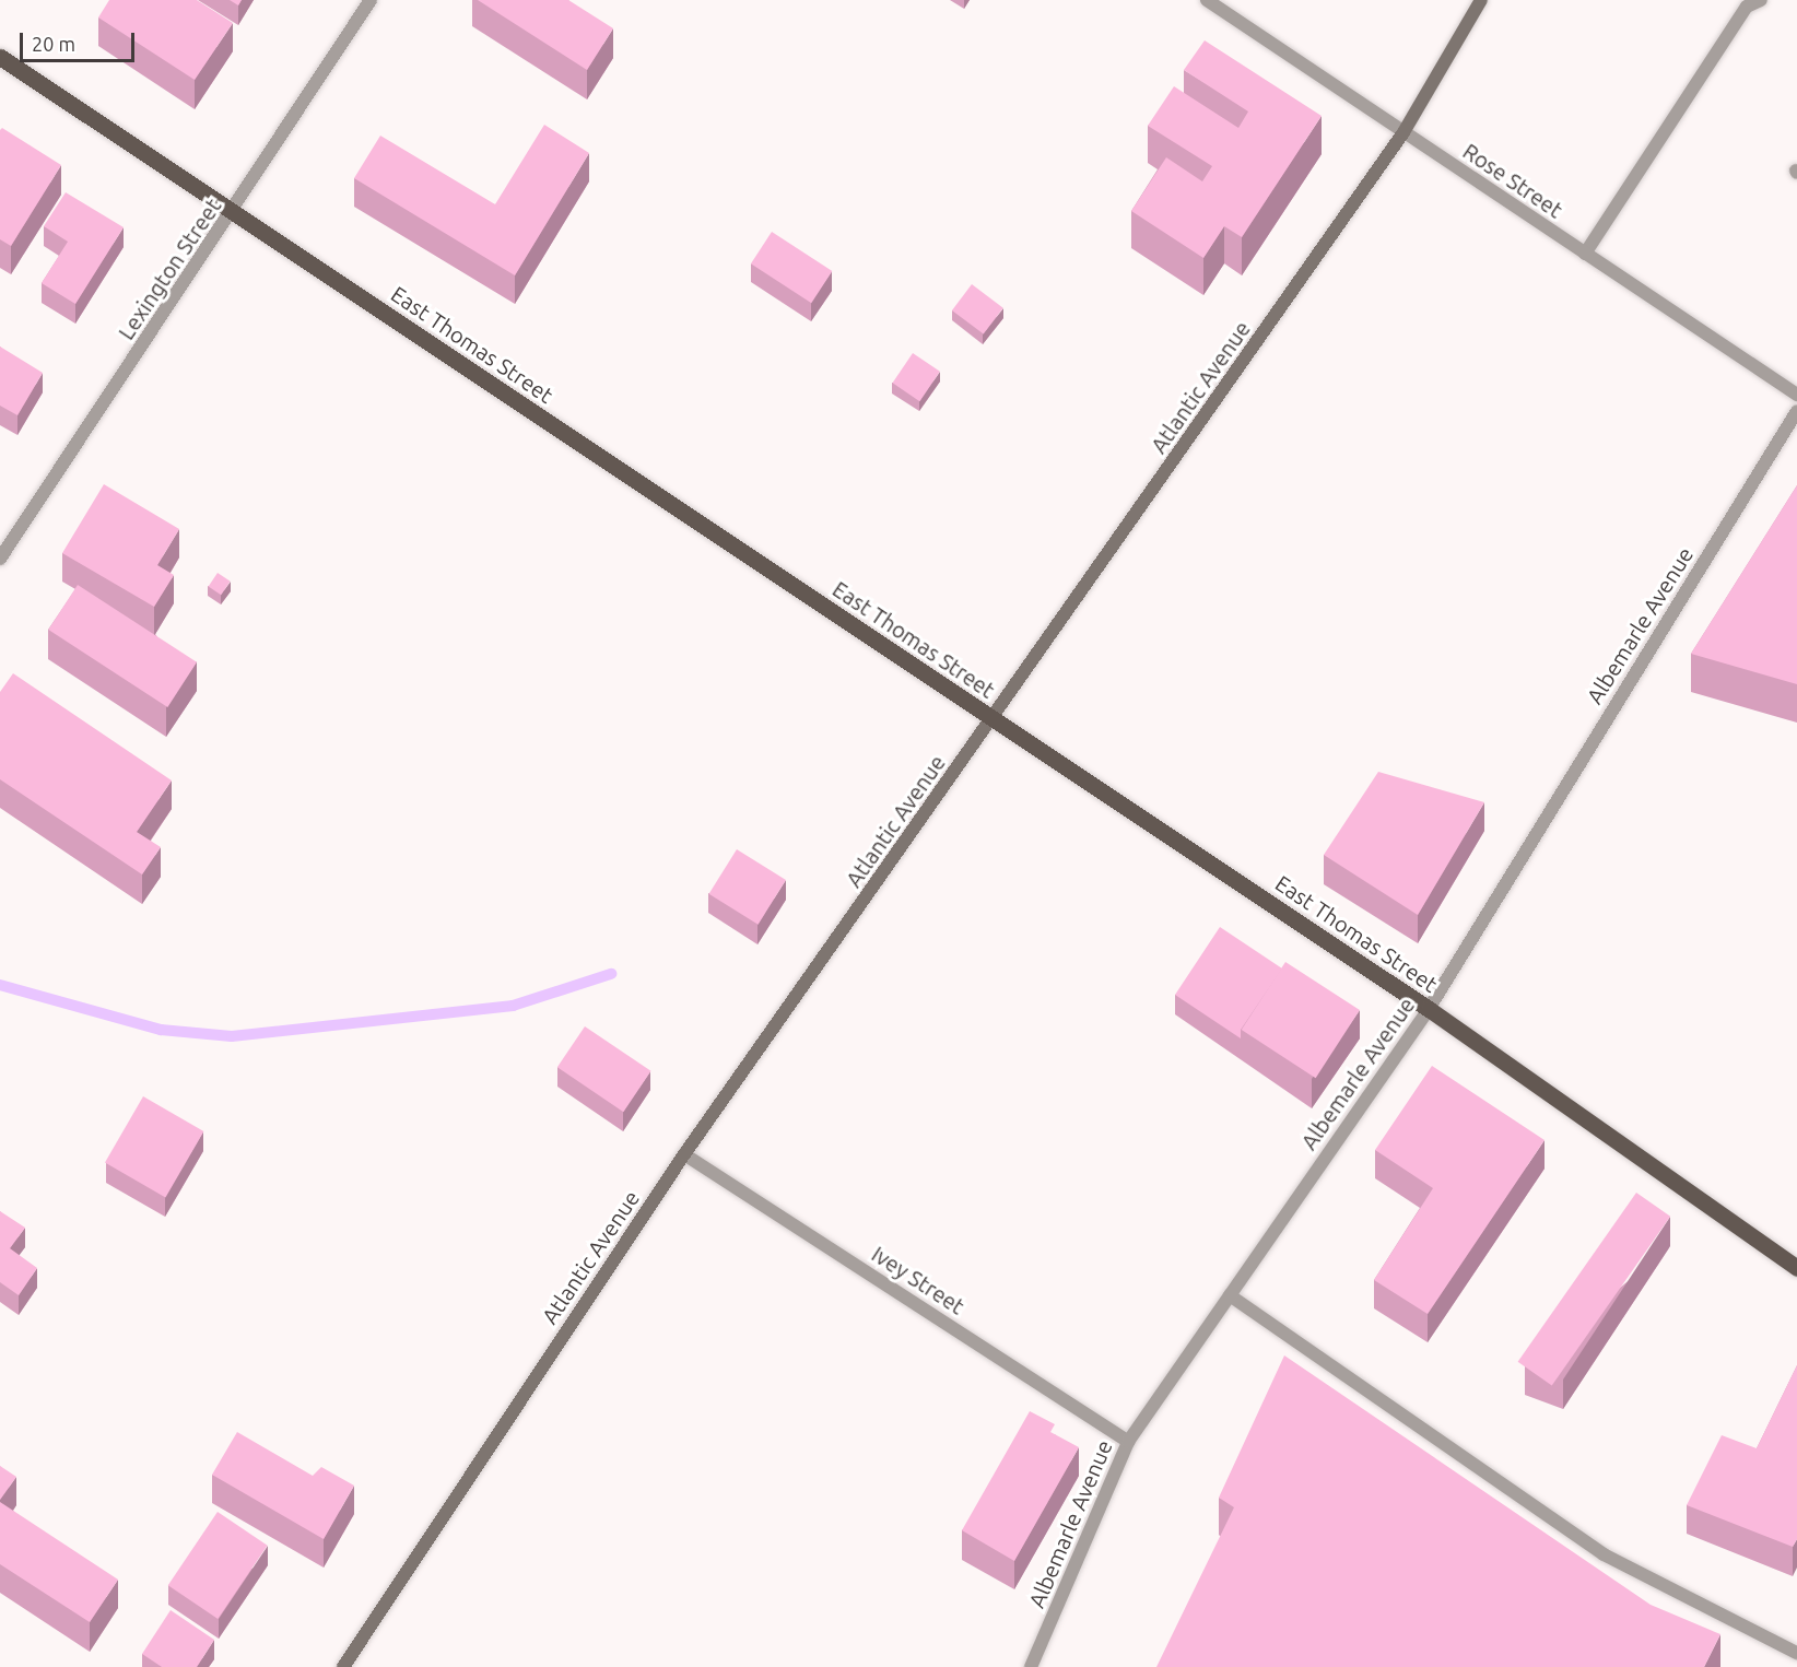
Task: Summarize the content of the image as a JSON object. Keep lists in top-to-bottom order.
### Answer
{
  "streets": {
    "main road": ["East Thomas Street", "Atlantic Avenue"],
    "street": [
      "Rose Street",
      "Lexington Street",
      "Albemarle Avenue",
      "Ivey Street"
    ]
  },
  "crossings": [
    ["Rose Street", "Atlantic Avenue"],
    ["Lexington Street", "East Thomas Street"],
    ["East Thomas Street", "Atlantic Avenue"],
    ["East Thomas Street", "Albemarle Avenue"],
    ["Atlantic Avenue", "Ivey Street"],
    ["Albemarle Avenue", "Ivey Street"]
  ],
  "scale_bar": "20 m"
}
